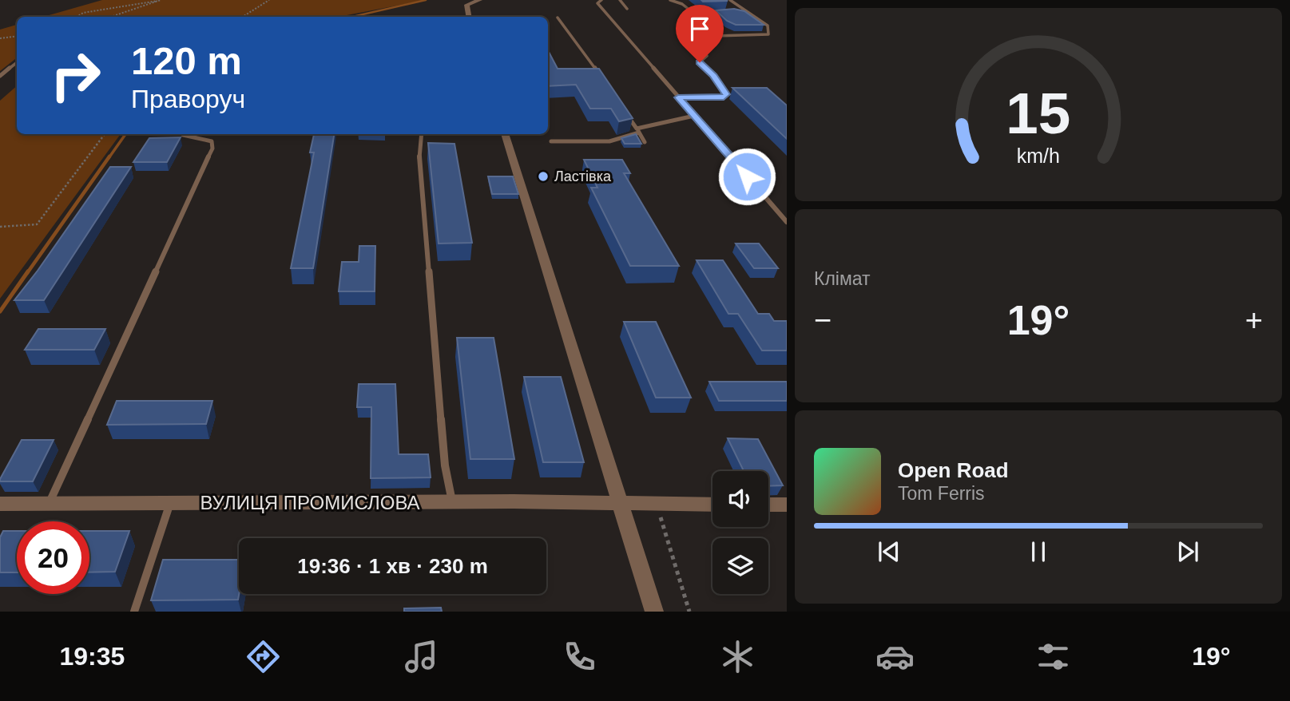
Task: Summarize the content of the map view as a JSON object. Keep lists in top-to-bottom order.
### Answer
{
  "streets": {
    "street": ["ВУЛИЦЯ ПРОМИСЛОВА"]
  },
  "places": ["Ластівка"],
  "page": {
    "turn": ["120 m", "Праворуч"],
    "tile": "Клімат",
    "heat": ["−", "19°", "+"],
    "song": ["Open Road", "Tom Ferris"],
    "limit": "20",
    "trip": "19:36 · 1 хв · 230 m",
    "tabs": ["19:35", "19°"],
    "gauge": ["15", "km/h"]
  }
}
